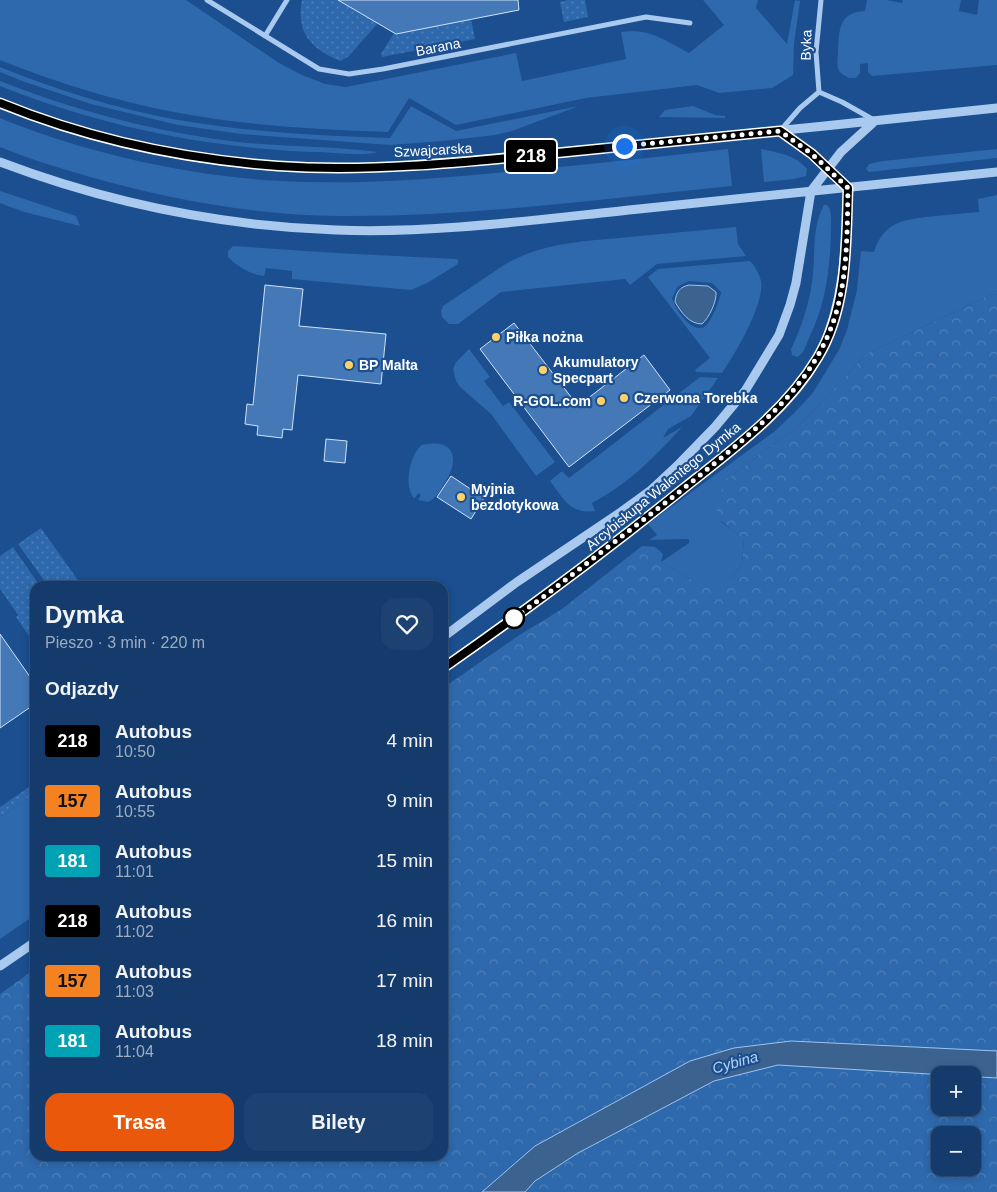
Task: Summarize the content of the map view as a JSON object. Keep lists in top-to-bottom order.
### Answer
{
  "streets": {
    "street": [
      "Byka",
      "Barana",
      "Szwajcarska",
      "Arcybiskupa Walentego Dymka"
    ]
  },
  "crossings": [
    ["Szwajcarska", "Arcybiskupa Walentego Dymka"]
  ],
  "water": ["Cybina"],
  "places": [
    "Piłka nożna",
    "BP Malta",
    "Akumulatory Specpart",
    "Czerwona Torebka",
    "R-GOL.com",
    "Myjnia bezdotykowa"
  ],
  "lines": ["bus line 218"],
  "page": {
    "on_map": "218",
    "heading": [
      ["Dymka", "Pieszo · 3 min · 220 m"],
      "Odjazdy"
    ],
    "list": [
      {
        "mark": "218",
        "name": "Autobus",
        "note": "10:50",
        "value": "4 min"
      },
      {
        "mark": "157",
        "name": "Autobus",
        "note": "10:55",
        "value": "9 min"
      },
      {
        "mark": "181",
        "name": "Autobus",
        "note": "11:01",
        "value": "15 min"
      },
      {
        "mark": "218",
        "name": "Autobus",
        "note": "11:02",
        "value": "16 min"
      },
      {
        "mark": "157",
        "name": "Autobus",
        "note": "11:03",
        "value": "17 min"
      },
      {
        "mark": "181",
        "name": "Autobus",
        "note": "11:04",
        "value": "18 min"
      }
    ],
    "map_buttons": ["+", "−"],
    "buttons": ["Trasa", "Bilety"]
  }
}
